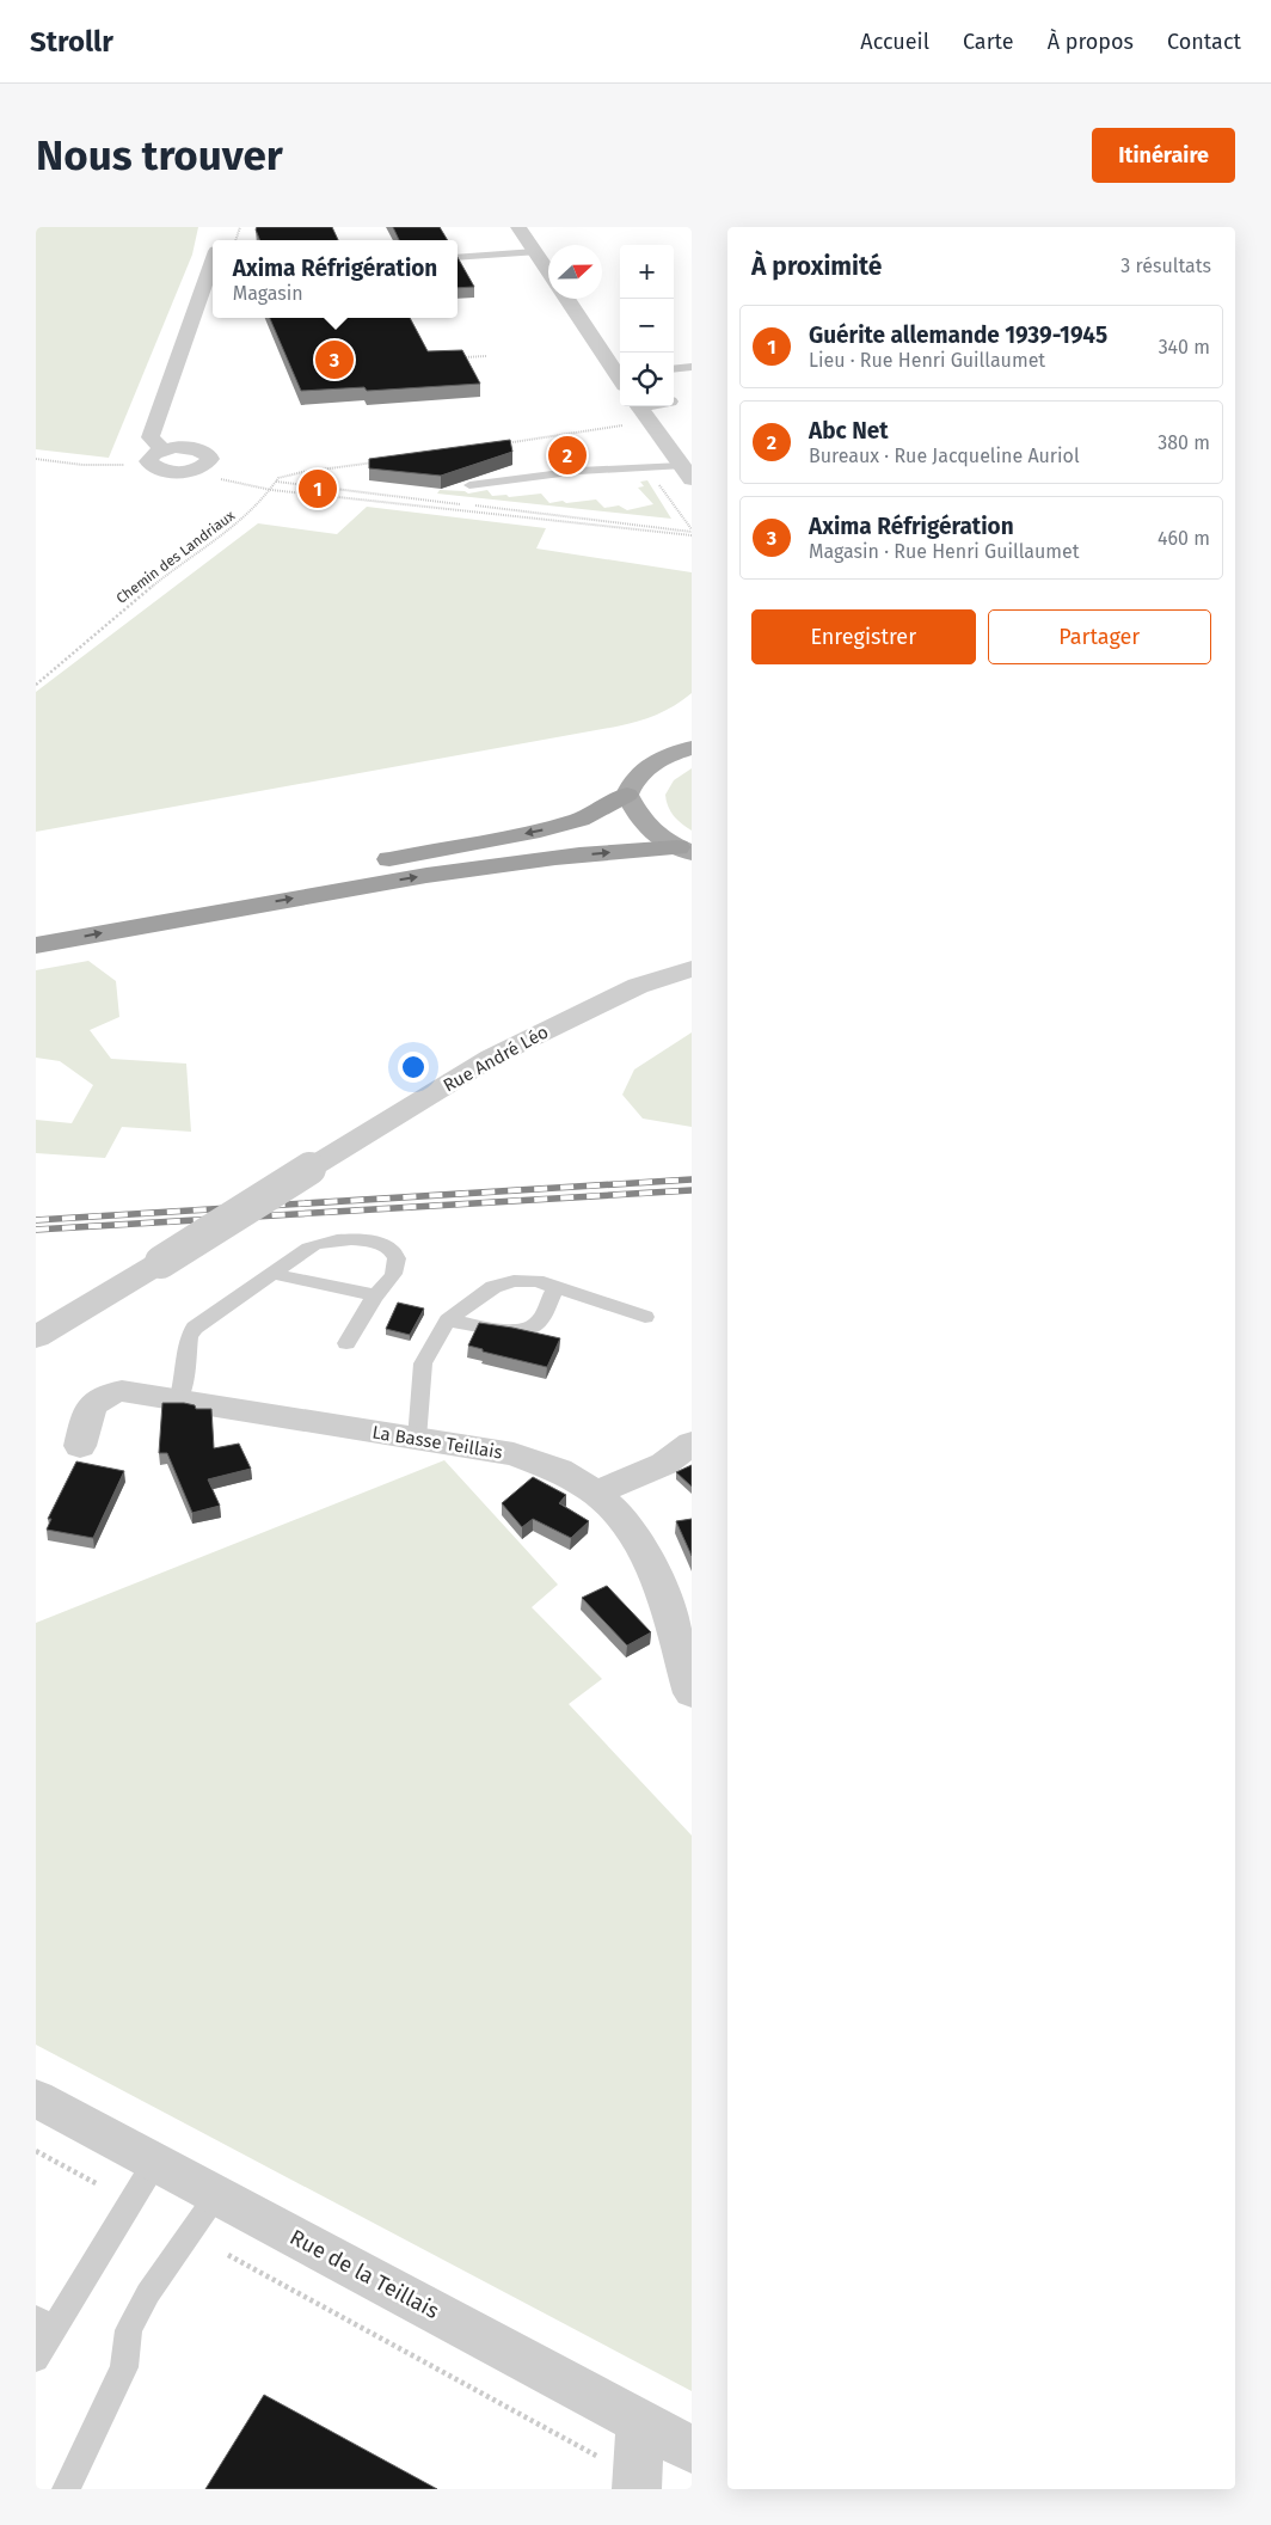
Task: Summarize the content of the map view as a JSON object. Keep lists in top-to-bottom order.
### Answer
{
  "streets": {
    "street": ["Rue André Léo", "La Basse Teillais", "Rue de la Teillais"],
    "path": ["Chemin des Landriaux"]
  },
  "north": "right",
  "page": {
    "header": "Strollr",
    "nav": [
      "Accueil",
      "Carte",
      "À propos",
      "Contact"
    ],
    "buttons": [
      "Itinéraire",
      ["Enregistrer", "Partager"]
    ],
    "title": "Nous trouver",
    "heading": ["À proximité", "3 résultats"],
    "popup": ["Axima Réfrigération", "Magasin"],
    "map_buttons": ["+", "−"],
    "list": [
      {
        "mark": "1",
        "name": "Guérite allemande 1939-1945",
        "note": "Lieu · Rue Henri Guillaumet",
        "value": "340 m"
      },
      {
        "mark": "2",
        "name": "Abc Net",
        "note": "Bureaux · Rue Jacqueline Auriol",
        "value": "380 m"
      },
      {
        "mark": "3",
        "name": "Axima Réfrigération",
        "note": "Magasin · Rue Henri Guillaumet",
        "value": "460 m"
      }
    ],
    "pins": ["3", "2", "1"]
  }
}
